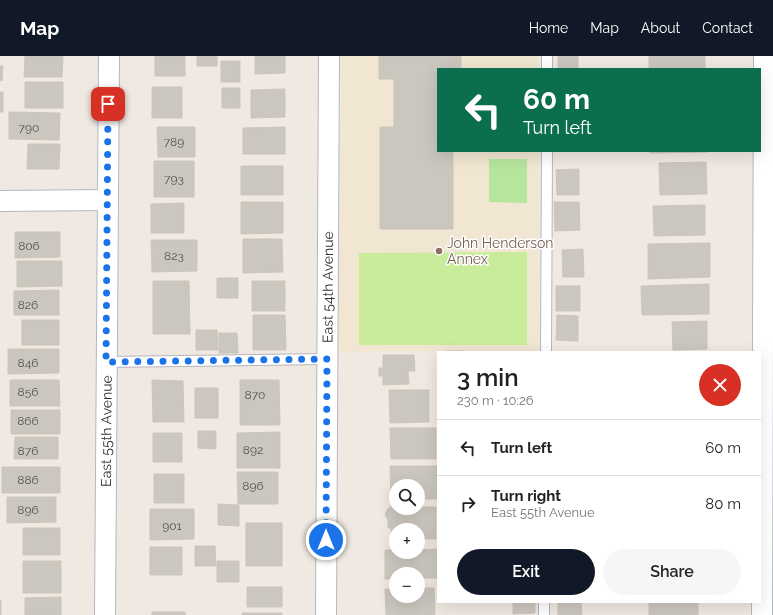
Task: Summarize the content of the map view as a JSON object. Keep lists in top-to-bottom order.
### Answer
{
  "streets": {
    "street": ["East 54th Avenue", "East 55th Avenue"]
  },
  "places": ["John Henderson Annex"],
  "house_numbers": [
    "790",
    "789",
    "793",
    "806",
    "823",
    "826",
    "846",
    "856",
    "870",
    "866",
    "892",
    "876",
    "886",
    "896",
    "896",
    "901"
  ],
  "page": {
    "header": "Map",
    "nav": [
      "Home",
      "Map",
      "About",
      "Contact"
    ],
    "turn": ["60 m", "Turn left"],
    "heading": ["3 min", "230 m · 10:26"],
    "list": [
      {
        "name": "Turn left",
        "value": "60 m"
      },
      {
        "name": "Turn right",
        "note": "East 55th Avenue",
        "value": "80 m"
      }
    ],
    "map_buttons": ["+", "−"],
    "buttons": ["Exit", "Share"]
  }
}
